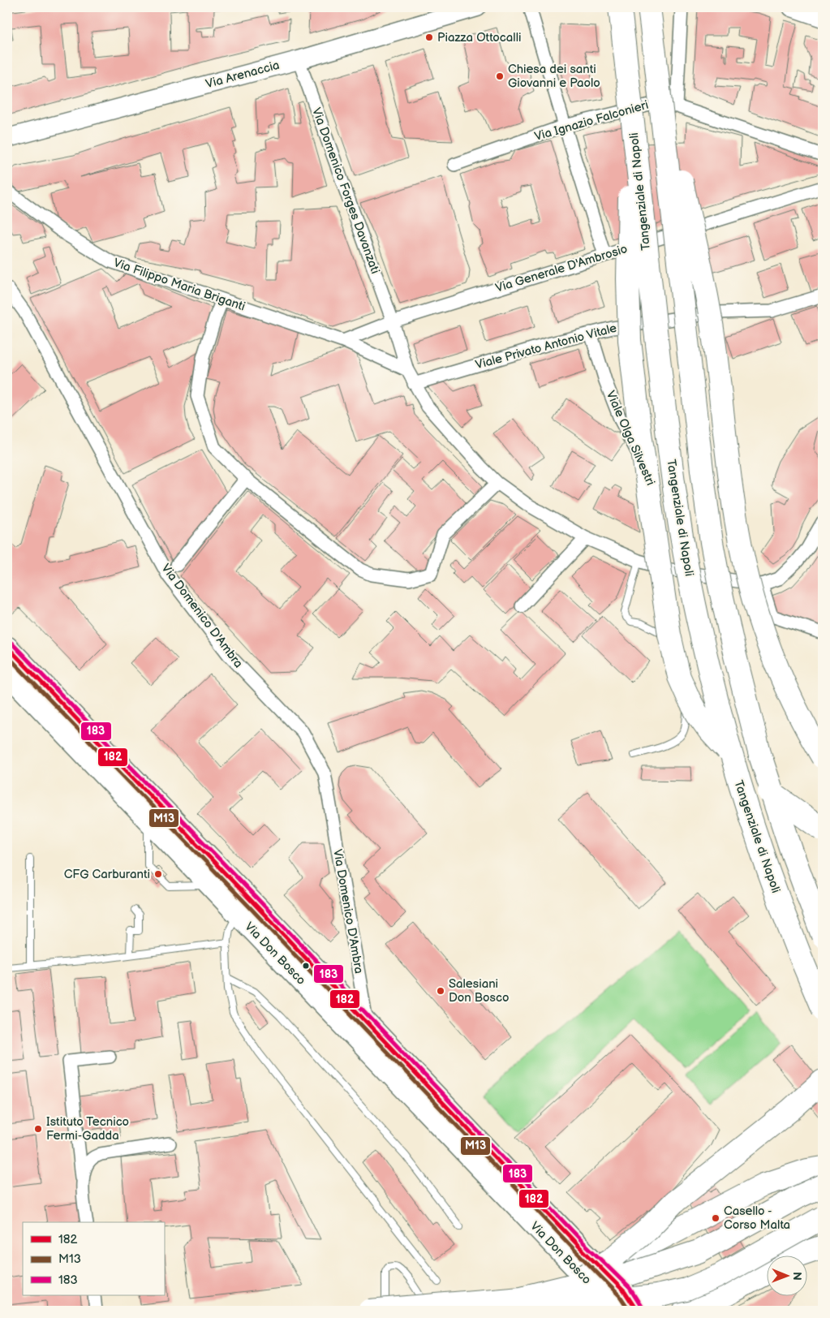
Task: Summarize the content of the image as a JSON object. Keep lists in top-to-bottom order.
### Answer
{
  "streets": {
    "highway": ["Tangenziale di Napoli"],
    "main road": ["Via Arenaccia", "Via Don Bosco"],
    "street": [
      "Via Ignazio Falconieri",
      "Via Domenico Forges Davanzati",
      "Via Generale D'Ambrosio",
      "Via Filippo Maria Briganti",
      "Viale Privato Antonio Vitale",
      "Viale Olga Silvestri",
      "Via Domenico D'Ambra"
    ]
  },
  "crossings": [
    ["Via Arenaccia", "Via Domenico Forges Davanzati"],
    ["Via Domenico Forges Davanzati", "Via Generale D'Ambrosio"],
    ["Viale Privato Antonio Vitale", "Viale Olga Silvestri"],
    ["Via Domenico D'Ambra", "Via Don Bosco"]
  ],
  "places": [
    "Piazza Ottocalli",
    "Chiesa dei santi Giovanni e Paolo",
    "CFG Carburanti",
    "Salesiani Don Bosco",
    "Istituto Tecnico Fermi-Gadda",
    "Casello - Corso Malta"
  ],
  "lines": ["transit line 183", "transit line 182", "transit line M13"],
  "legend": ["182", "M13", "183"],
  "north": "right"
}
